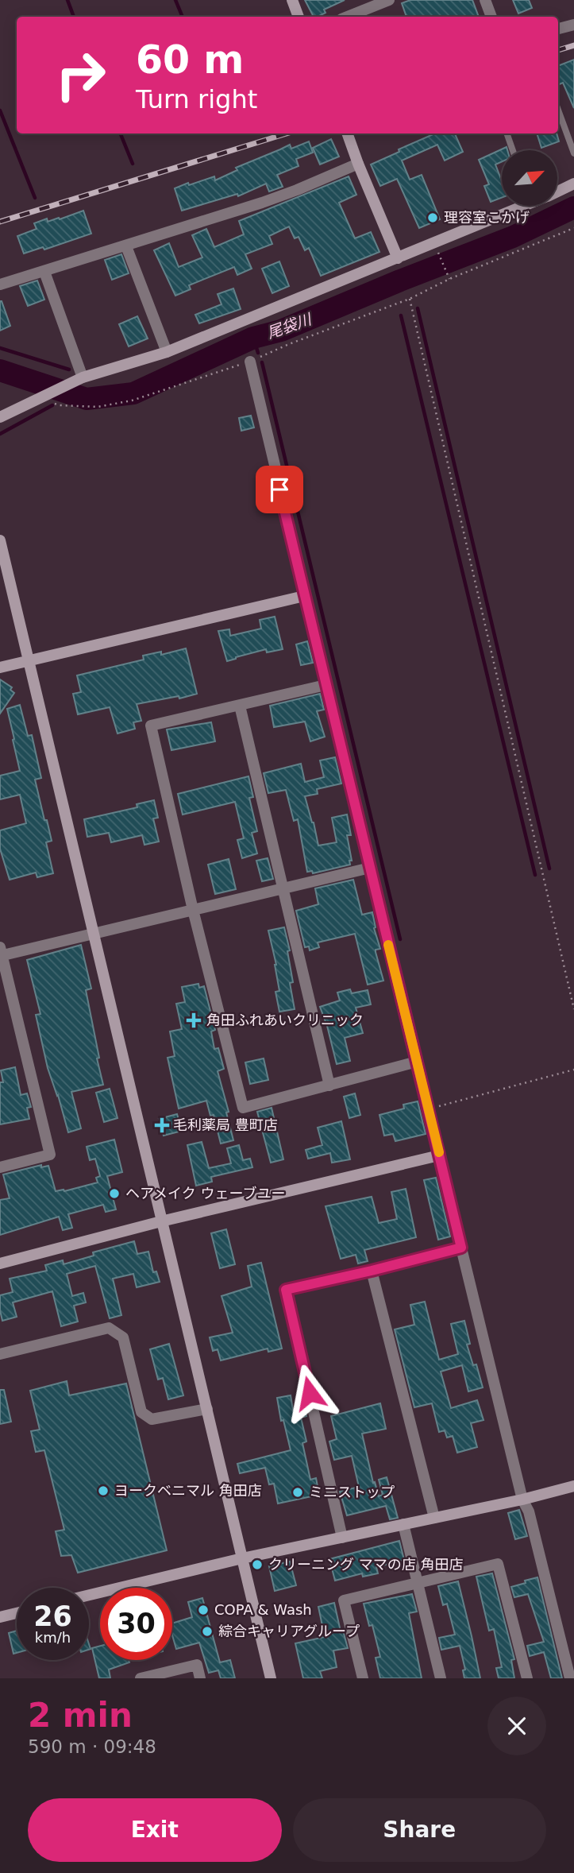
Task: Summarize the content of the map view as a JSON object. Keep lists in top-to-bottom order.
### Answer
{
  "water": ["尾袋川"],
  "places": {
    "other": [
      "理容室こかげ",
      "ヘアメイク ウェーブユー",
      "ヨークベニマル 角田店",
      "ミニストップ",
      "クリーニング ママの店 角田店",
      "COPA & Wash",
      "綜合キャリアグループ"
    ],
    "health": ["角田ふれあいクリニック", "毛利薬局 豊町店"]
  },
  "north": "top right",
  "page": {
    "turn": ["60 m", "Turn right"],
    "speed": "26 km/h",
    "limit": "30",
    "heading": ["2 min", "590 m · 09:48"],
    "buttons": ["Exit", "Share"]
  }
}
